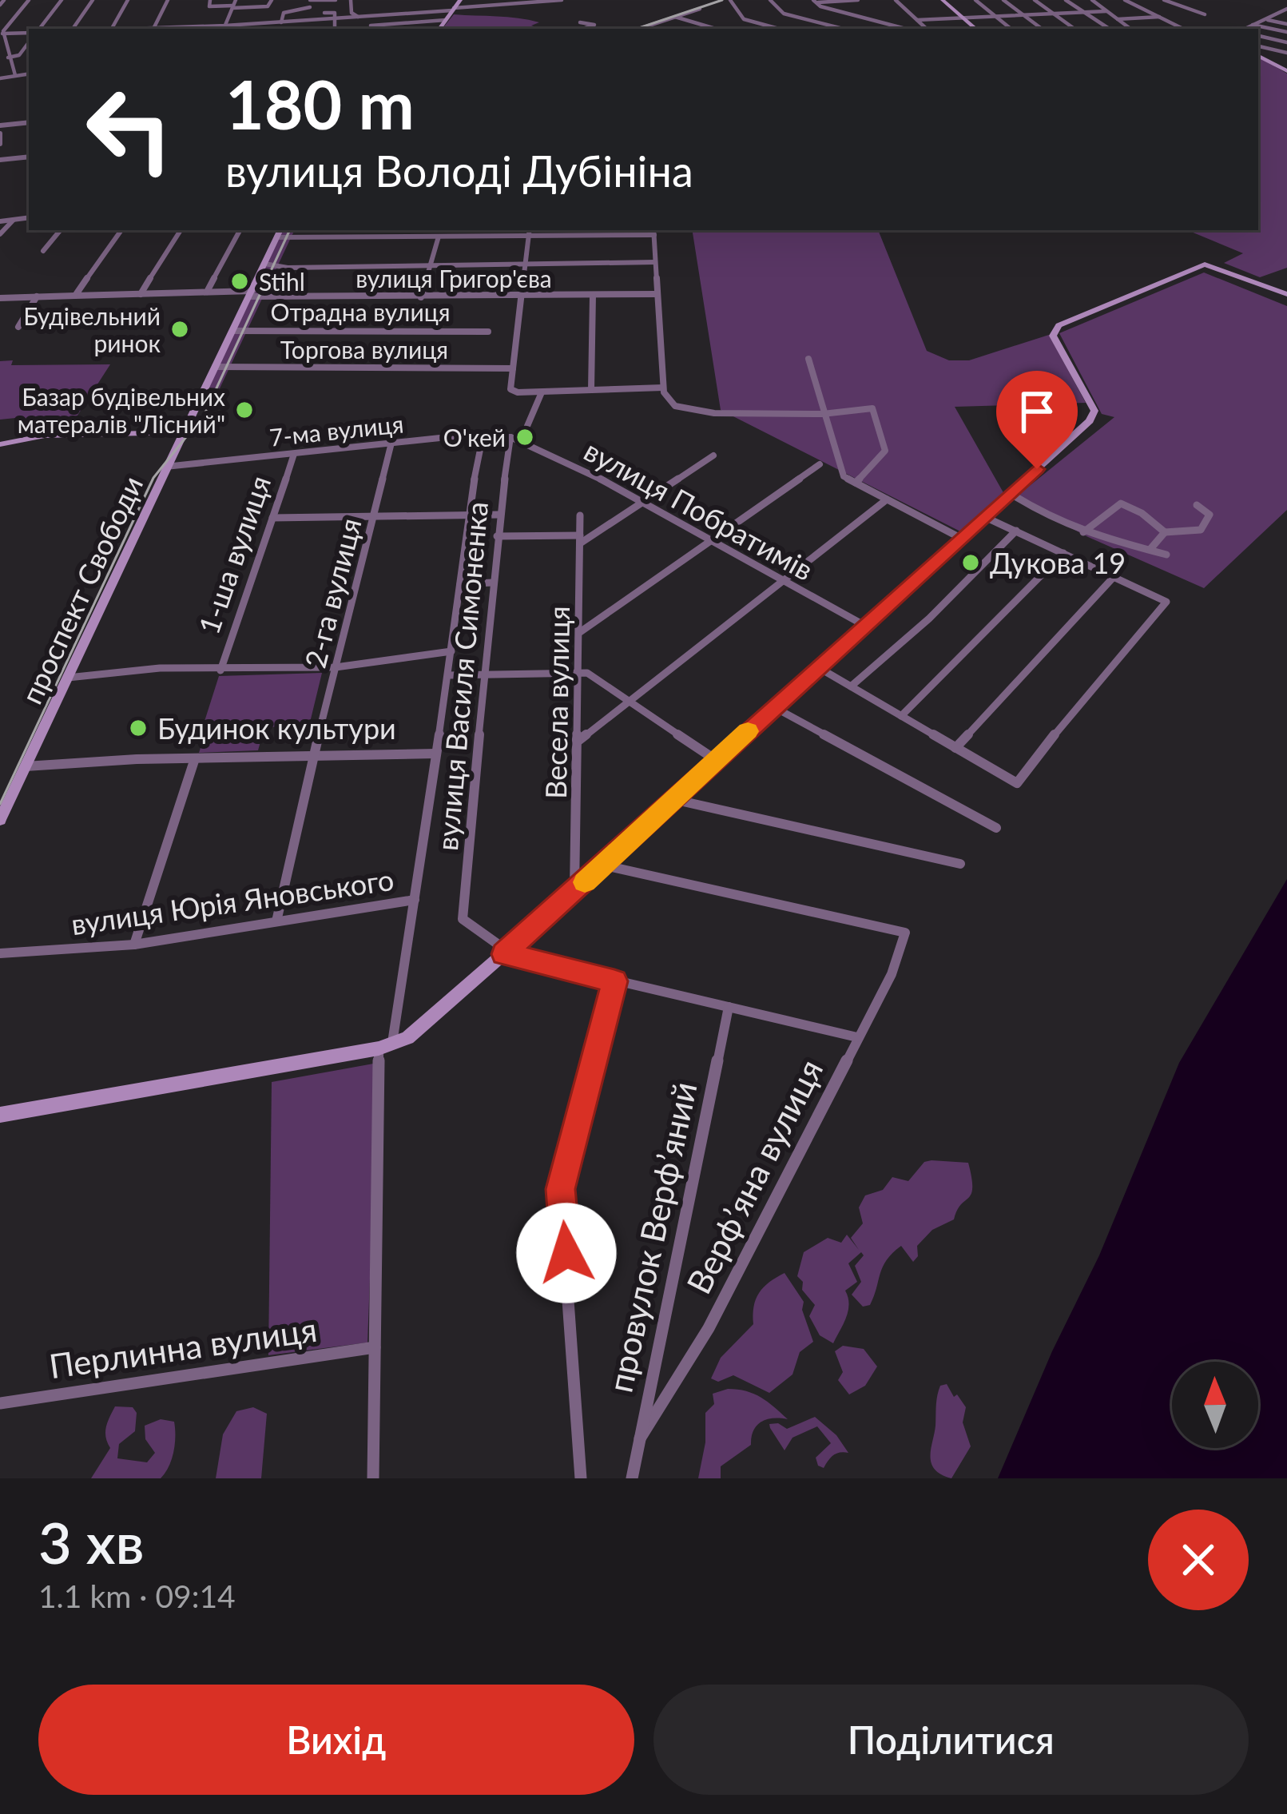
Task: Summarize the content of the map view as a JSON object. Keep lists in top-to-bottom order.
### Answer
{
  "streets": {
    "street": [
      "вулиця Григор'єва",
      "Отрадна вулиця",
      "Торгова вулиця",
      "7-ма вулиця",
      "вулиця Побратимів",
      "1-ша вулиця",
      "проспект Свободи",
      "2-га вулиця",
      "вулиця Василя Симоненка",
      "Весела вулиця",
      "вулиця Юрія Яновського",
      "Верфʼяна вулиця",
      "провулок Верфʼяний",
      "Перлинна вулиця"
    ]
  },
  "crossings": [
    ["вулиця Григор'єва", "проспект Свободи"],
    ["Отрадна вулиця", "проспект Свободи"],
    ["Торгова вулиця", "проспект Свободи"],
    ["7-ма вулиця", "вулиця Побратимів"],
    ["7-ма вулиця", "1-ша вулиця"],
    ["7-ма вулиця", "проспект Свободи"],
    ["7-ма вулиця", "2-га вулиця"],
    ["7-ма вулиця", "вулиця Василя Симоненка"],
    ["вулиця Побратимів", "вулиця Василя Симоненка"],
    ["2-га вулиця", "вулиця Юрія Яновського"],
    ["вулиця Василя Симоненка", "вулиця Юрія Яновського"],
    ["вулиця Василя Симоненка", "Перлинна вулиця"],
    ["Верфʼяна вулиця", "провулок Верфʼяний"]
  ],
  "places": [
    "Stihl",
    "Будівельний ринок",
    "Базар будівельних матералів \"Лісний\"",
    "О'кей",
    "Дукова 19",
    "Будинок культури"
  ],
  "north": "top",
  "page": {
    "turn": ["180 m", "вулиця Володі Дубініна"],
    "heading": ["3 хв", "1.1 km · 09:14"],
    "buttons": ["Вихід", "Поділитися"]
  }
}
